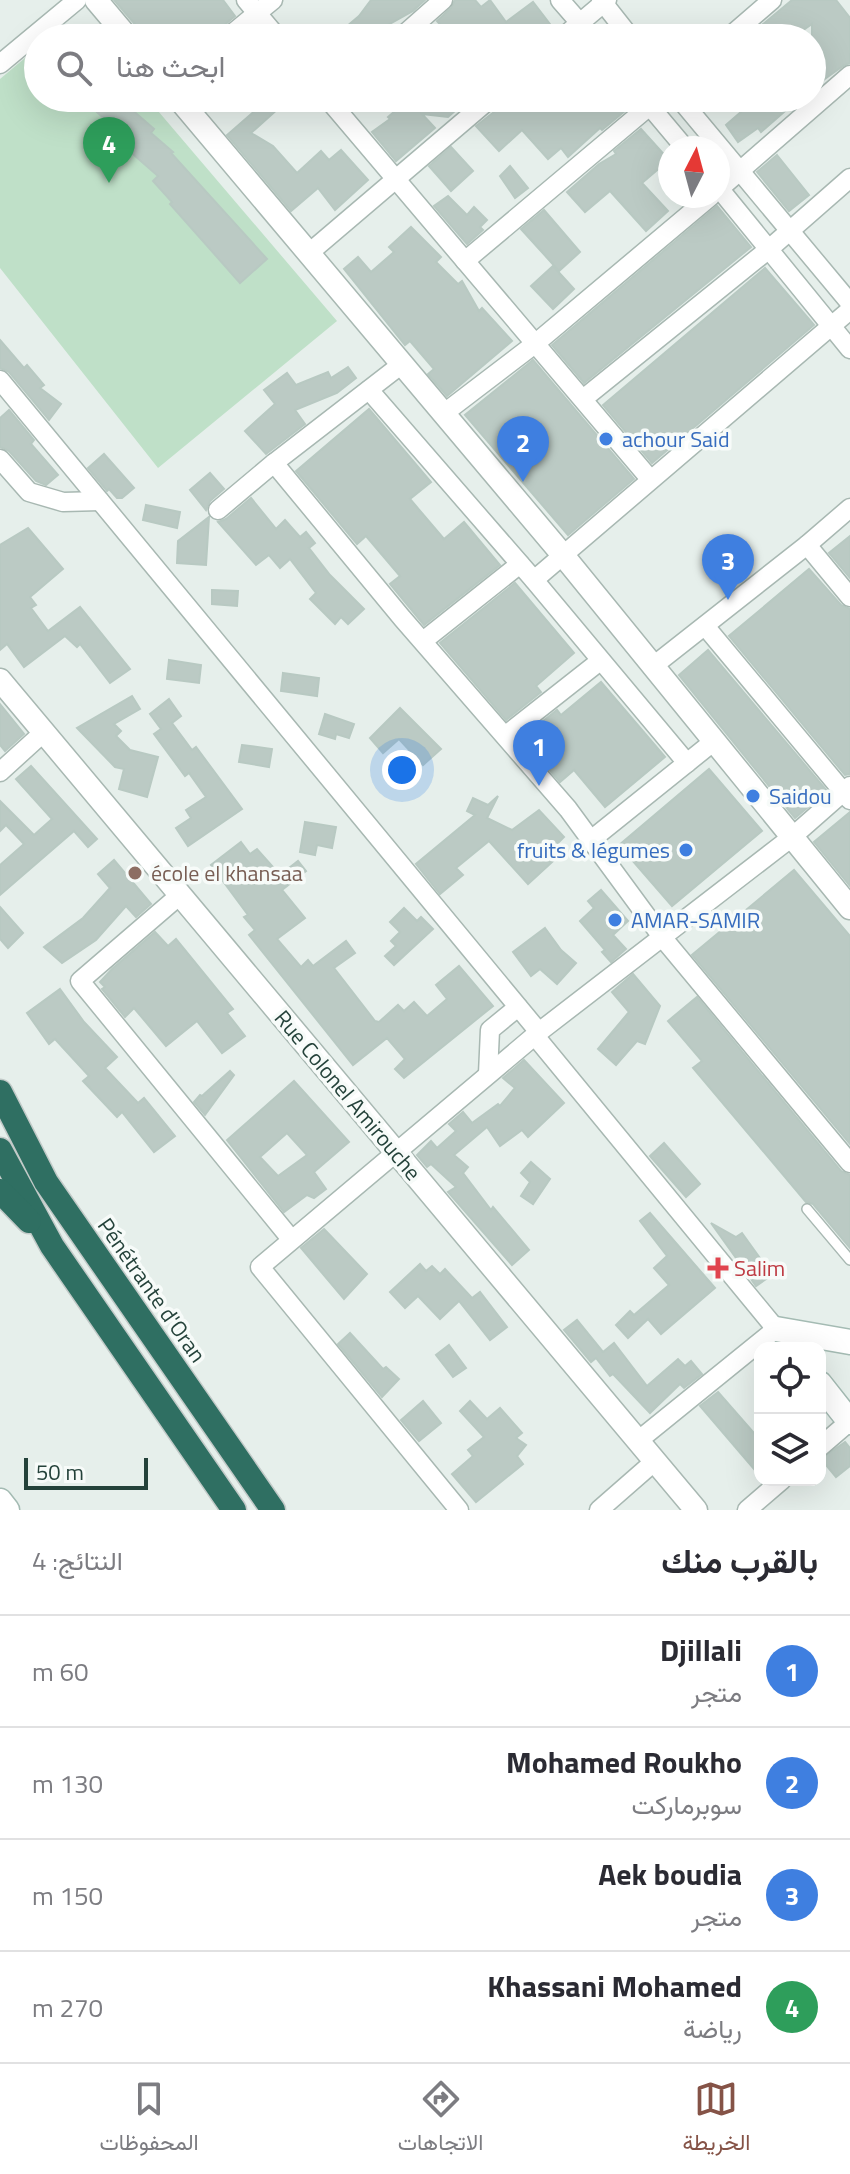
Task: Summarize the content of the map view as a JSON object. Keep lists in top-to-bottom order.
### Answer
{
  "streets": {
    "highway": ["Pénétrante d'Oran"],
    "street": ["Rue Colonel Amirouche"]
  },
  "places": {
    "other": [
      "achour Said",
      "Saidou",
      "fruits & légumes",
      "école el khansaa",
      "AMAR-SAMIR"
    ],
    "health": ["Salim"]
  },
  "scale_bar": "50 m",
  "north": "top",
  "page": {
    "search": "ابحث هنا",
    "pins": [
      "4",
      "2",
      "3",
      "1"
    ],
    "scale": "50 m",
    "heading": ["بالقرب منك", "النتائج: 4"],
    "list": [
      {
        "mark": "1",
        "name": "Djillali",
        "note": "متجر",
        "value": "60 m"
      },
      {
        "mark": "2",
        "name": "Mohamed Roukho",
        "note": "سوبرماركت",
        "value": "130 m"
      },
      {
        "mark": "3",
        "name": "Aek boudia",
        "note": "متجر",
        "value": "150 m"
      },
      {
        "mark": "4",
        "name": "Khassani Mohamed",
        "note": "رياضة",
        "value": "270 m"
      }
    ],
    "nav": ["الخريطة", "الاتجاهات", "المحفوظات"]
  }
}
